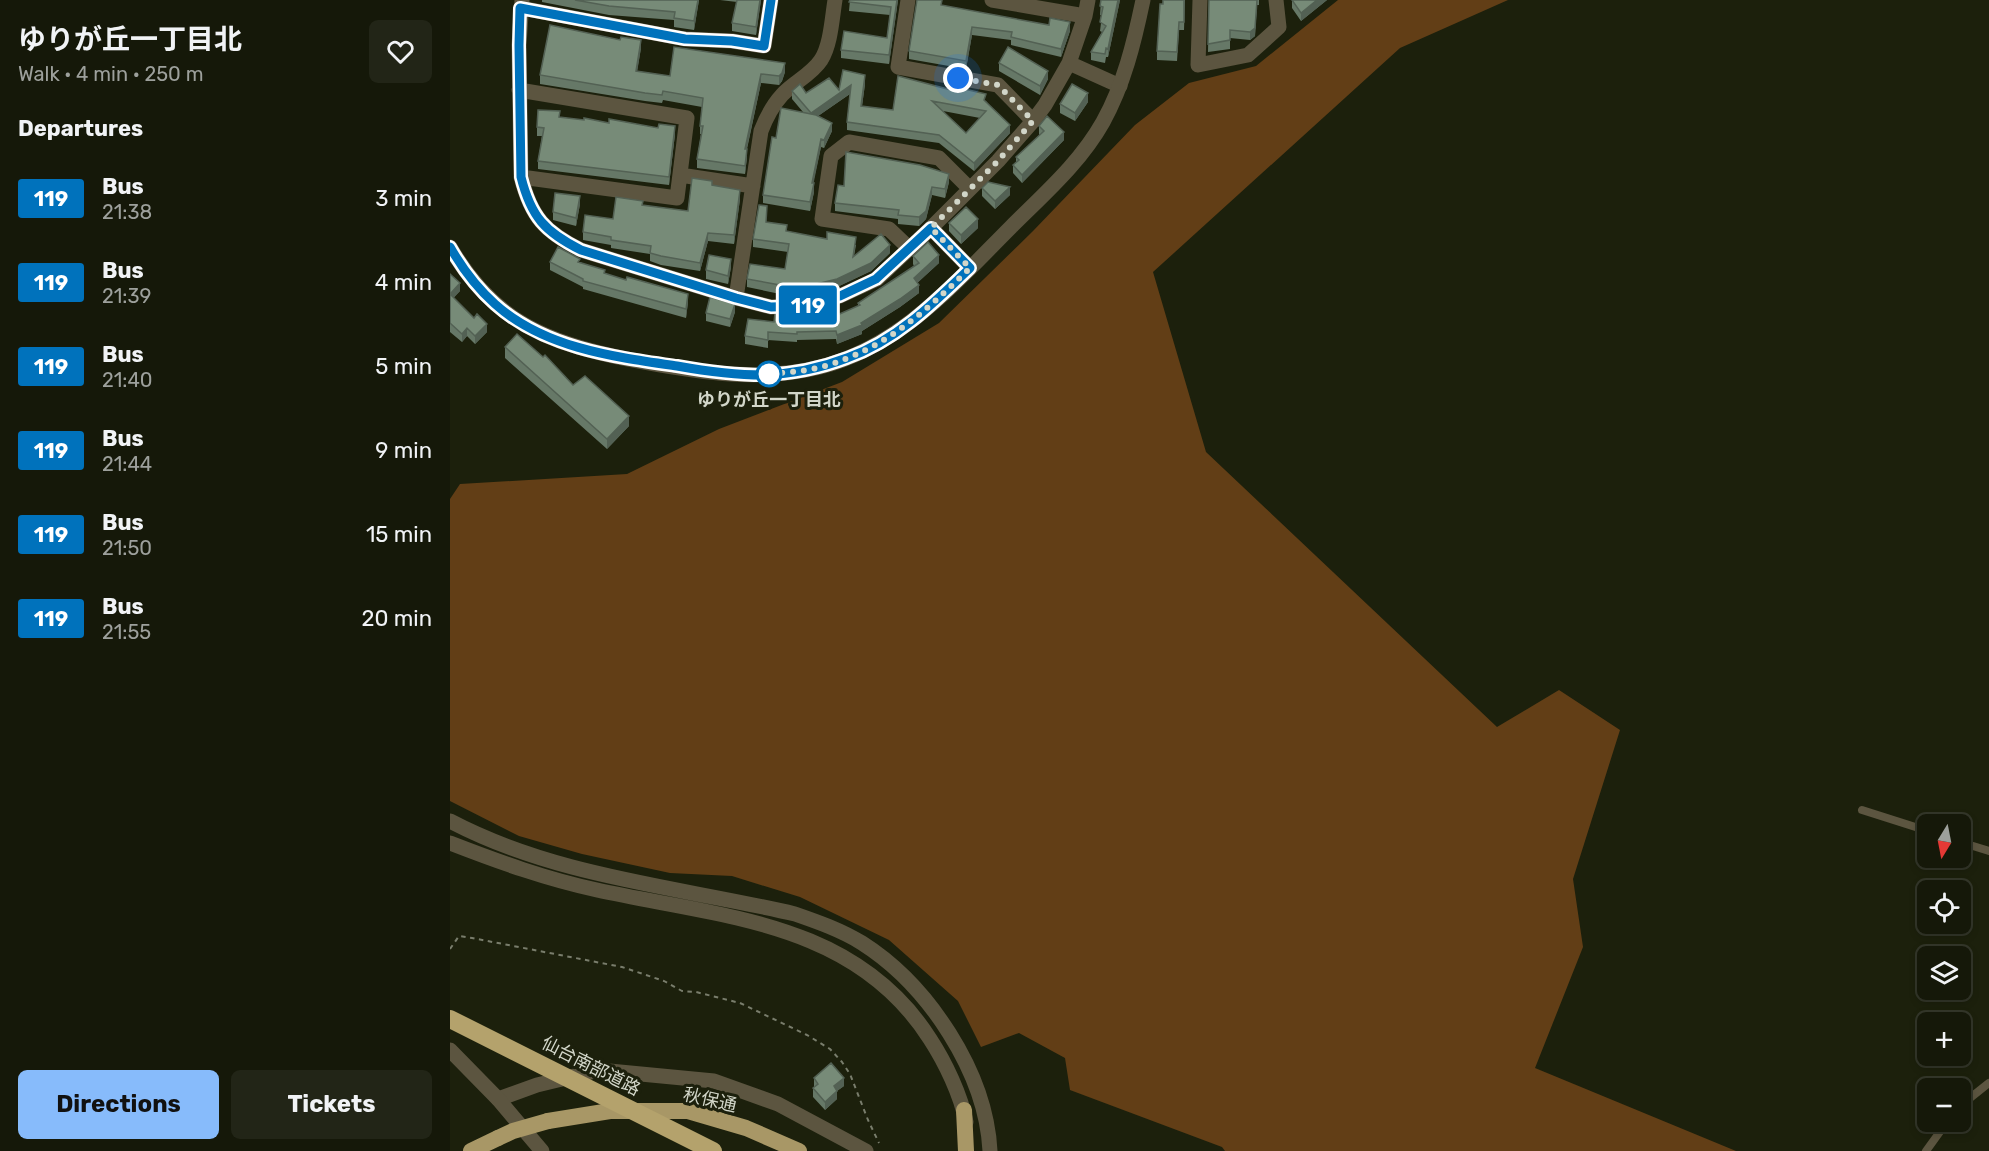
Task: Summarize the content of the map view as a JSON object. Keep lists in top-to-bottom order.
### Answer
{
  "streets": {
    "highway": ["仙台南部道路", "秋保通"]
  },
  "places": ["ゆりが丘一丁目北"],
  "lines": ["bus line 119"],
  "north": "bottom",
  "page": {
    "heading": [
      ["ゆりが丘一丁目北", "Walk · 4 min · 250 m"],
      "Departures"
    ],
    "on_map": "119",
    "list": [
      {
        "mark": "119",
        "name": "Bus",
        "note": "21:38",
        "value": "3 min"
      },
      {
        "mark": "119",
        "name": "Bus",
        "note": "21:39",
        "value": "4 min"
      },
      {
        "mark": "119",
        "name": "Bus",
        "note": "21:40",
        "value": "5 min"
      },
      {
        "mark": "119",
        "name": "Bus",
        "note": "21:44",
        "value": "9 min"
      },
      {
        "mark": "119",
        "name": "Bus",
        "note": "21:50",
        "value": "15 min"
      },
      {
        "mark": "119",
        "name": "Bus",
        "note": "21:55",
        "value": "20 min"
      }
    ],
    "map_buttons": ["+", "−"],
    "buttons": ["Directions", "Tickets"]
  }
}
